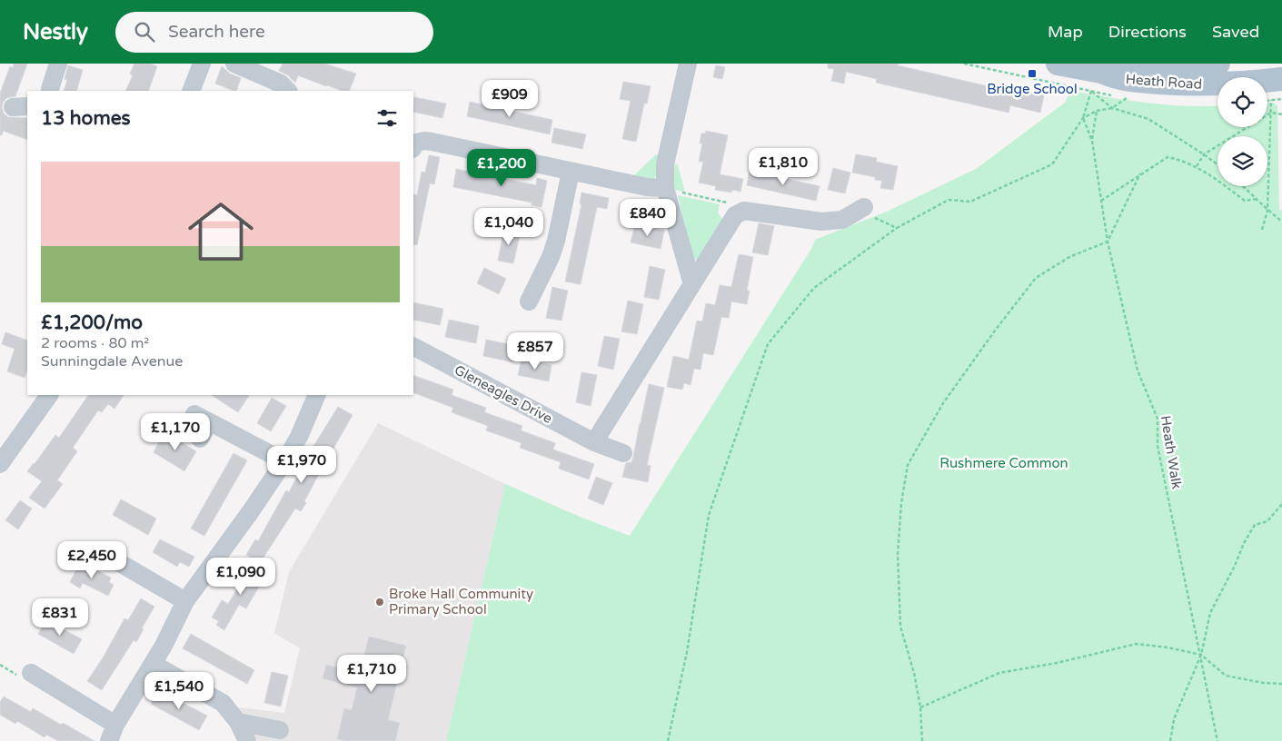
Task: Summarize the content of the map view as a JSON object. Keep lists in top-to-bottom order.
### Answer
{
  "streets": {
    "main road": ["Heath Road"],
    "street": ["Gleneagles Drive"],
    "path": ["Heath Walk"]
  },
  "parks": ["Rushmere Common"],
  "places": {
    "transit": ["Bridge School"],
    "other": ["Broke Hall Community Primary School"]
  },
  "page": {
    "header": "Nestly",
    "search": "Search here",
    "nav": ["Map", "Directions", "Saved"],
    "price": [
      "£909",
      "£1,810",
      "£1,200",
      "£840",
      "£1,040",
      "£857",
      "£1,170",
      "£1,970",
      "£2,450",
      "£1,090",
      "£831",
      "£1,710",
      "£1,540"
    ],
    "heading": "13 homes",
    "list": [
      {
        "name": "£1,200/mo",
        "note": "2 rooms · 80 m² · Sunningdale Avenue"
      }
    ]
  }
}
